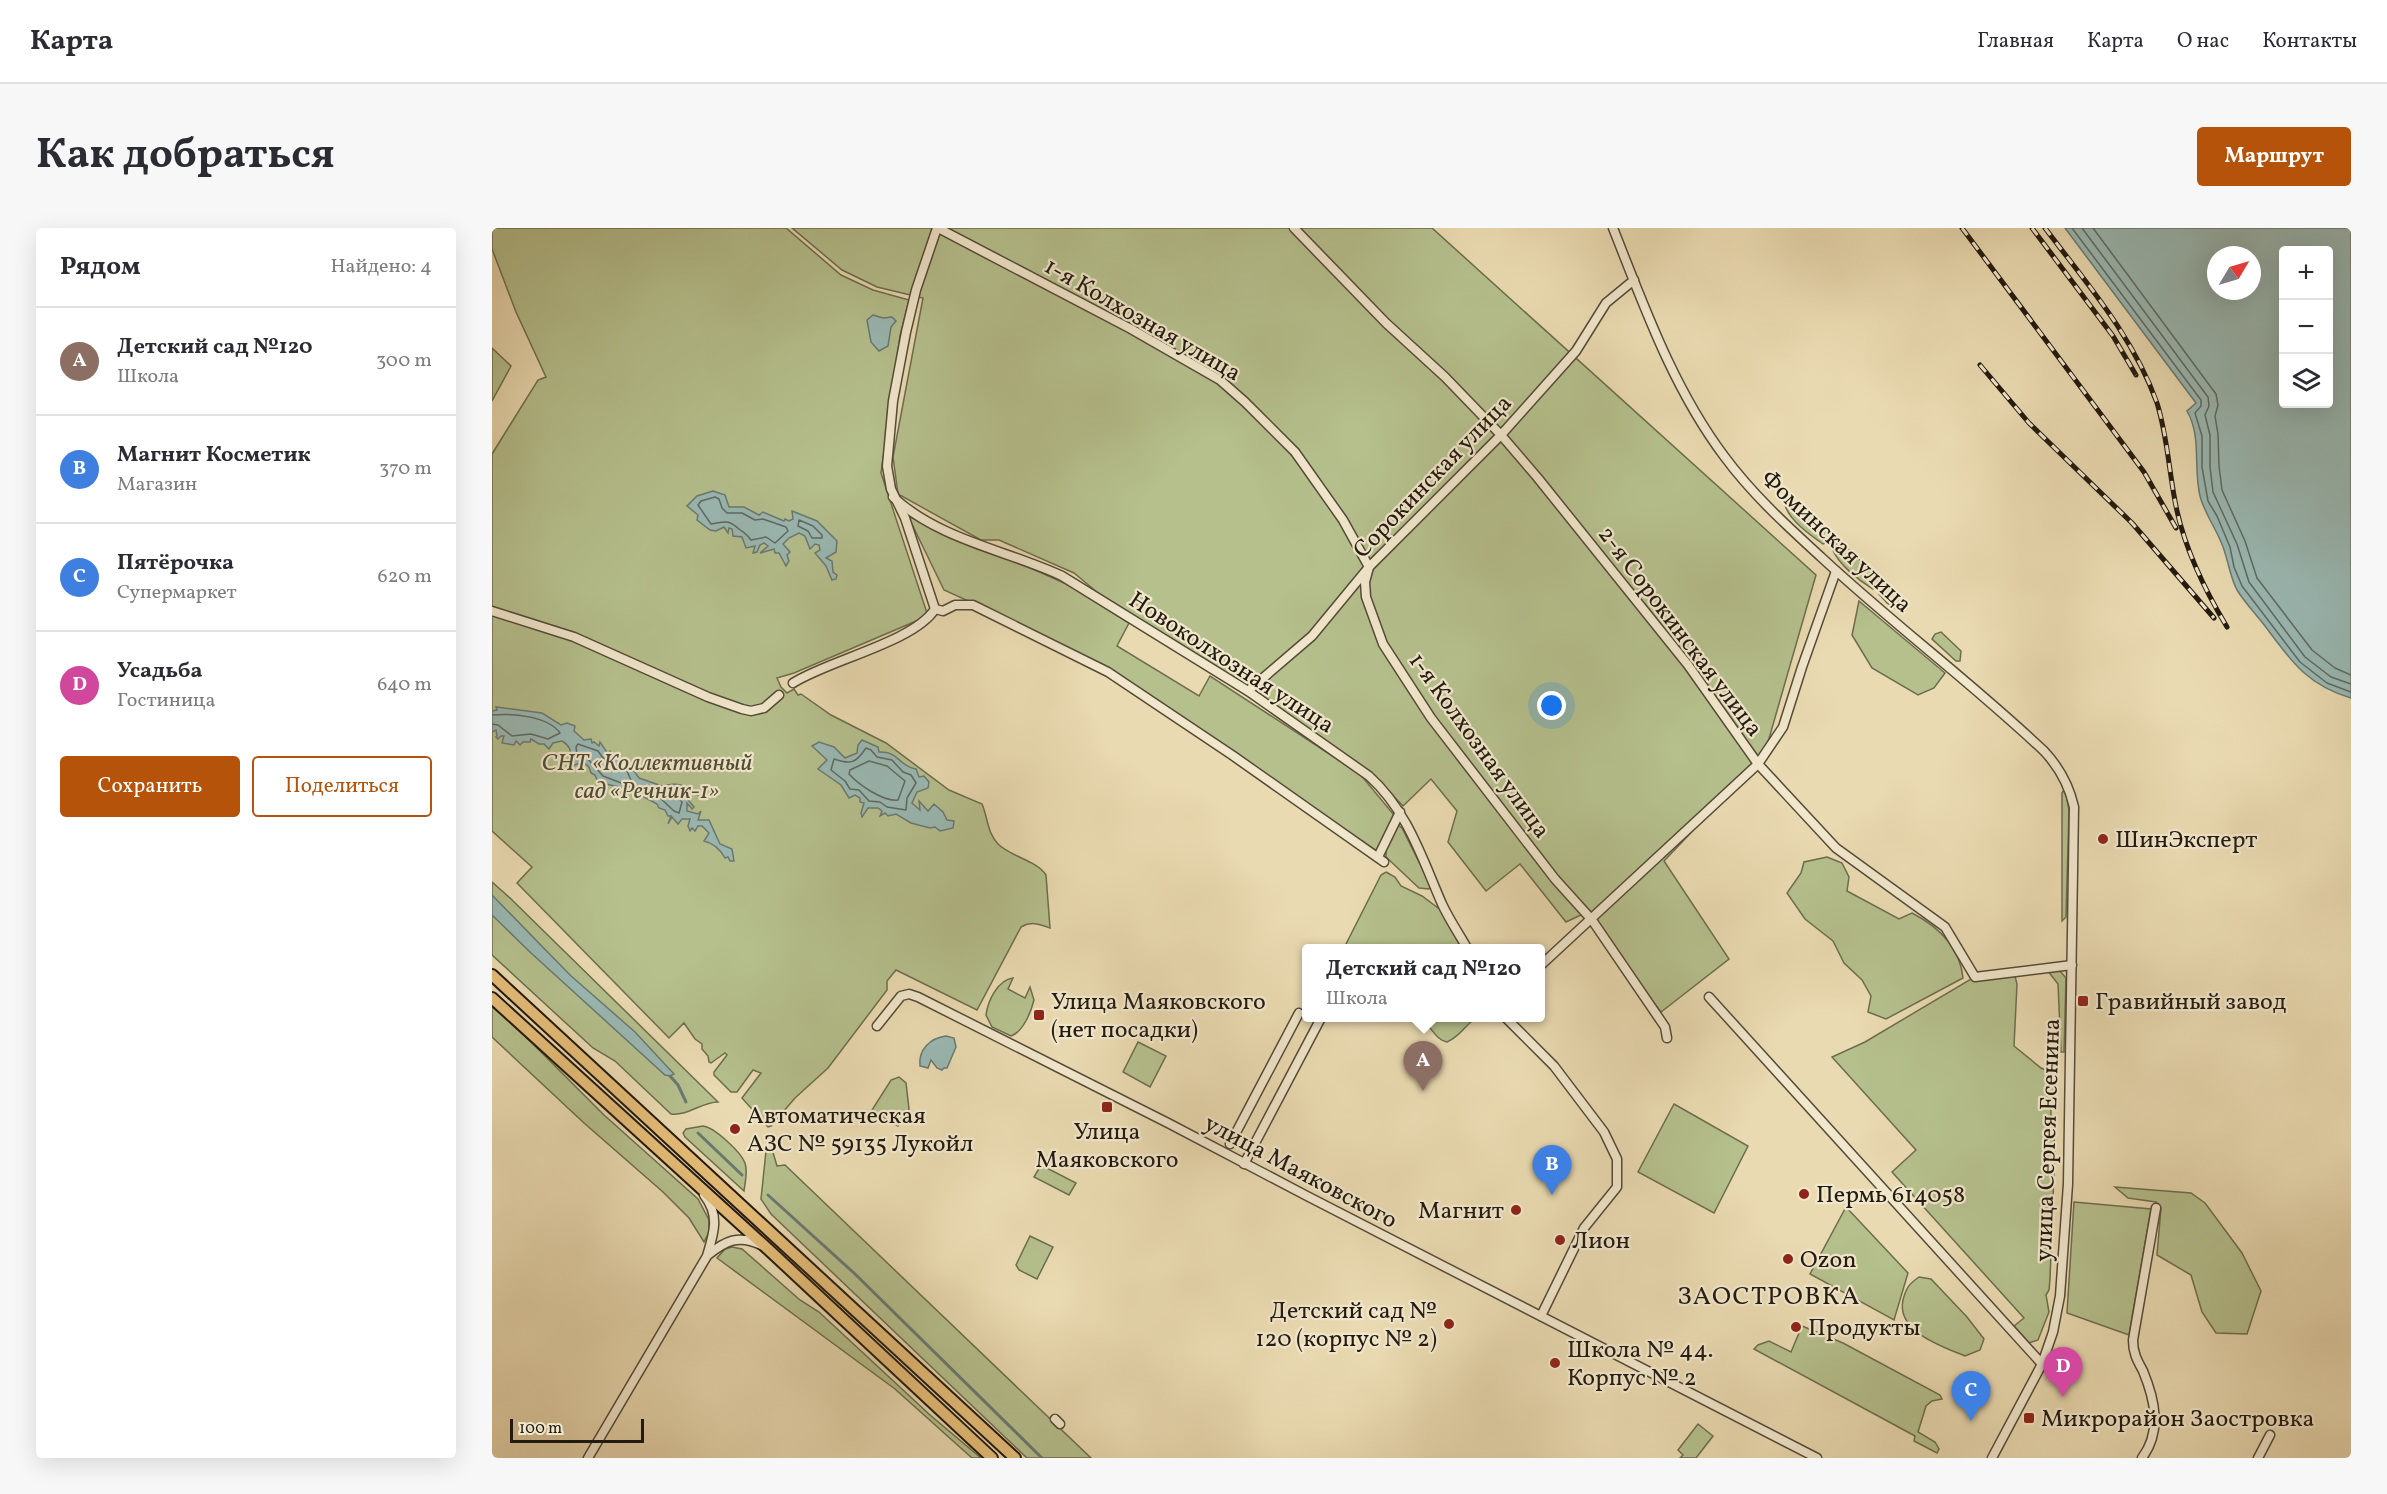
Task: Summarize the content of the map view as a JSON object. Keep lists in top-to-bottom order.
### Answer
{
  "streets": {
    "street": [
      "1-я Колхозная улица",
      "Сорокинская улица",
      "Фоминская улица",
      "2-я Сорокинская улица",
      "Новоколхозная улица",
      "улица Сергея Есенина",
      "улица Маяковского"
    ]
  },
  "crossings": [
    ["1-я Колхозная улица", "Сорокинская улица"],
    ["Сорокинская улица", "Фоминская улица"],
    ["Сорокинская улица", "2-я Сорокинская улица"],
    ["Сорокинская улица", "Новоколхозная улица"],
    ["Фоминская улица", "улица Сергея Есенина"],
    ["2-я Сорокинская улица", "улица Сергея Есенина"]
  ],
  "districts": ["ЗАОСТРОВКА"],
  "parks": ["СНТ «Коллективный сад «Речник-1»"],
  "places": {
    "other": [
      "ШинЭксперт",
      "Автоматическая АЗС № 59135 Лукойл",
      "Пермь 614058",
      "Магнит",
      "Лион",
      "Ozon",
      "Детский сад № 120 (корпус № 2)",
      "Продукты",
      "Школа № 44. Корпус № 2"
    ],
    "transit": [
      "Гравийный завод",
      "Улица Маяковского (нет посадки)",
      "Улица Маяковского",
      "Микрорайон Заостровка"
    ]
  },
  "scale_bar": "100 m",
  "north": "top right",
  "page": {
    "header": "Карта",
    "nav": [
      "Главная",
      "Карта",
      "О нас",
      "Контакты"
    ],
    "title": "Как добраться",
    "buttons": [
      "Маршрут",
      ["Сохранить", "Поделиться"]
    ],
    "heading": ["Рядом", "Найдено: 4"],
    "map_buttons": ["+", "−"],
    "list": [
      {
        "mark": "A",
        "name": "Детский сад №120",
        "note": "Школа",
        "value": "300 m"
      },
      {
        "mark": "B",
        "name": "Магнит Косметик",
        "note": "Магазин",
        "value": "370 m"
      },
      {
        "mark": "C",
        "name": "Пятёрочка",
        "note": "Супермаркет",
        "value": "620 m"
      },
      {
        "mark": "D",
        "name": "Усадьба",
        "note": "Гостиница",
        "value": "640 m"
      }
    ],
    "popup": ["Детский сад №120", "Школа"],
    "pins": [
      "A",
      "B",
      "D",
      "C"
    ],
    "scale": "100 m"
  }
}
